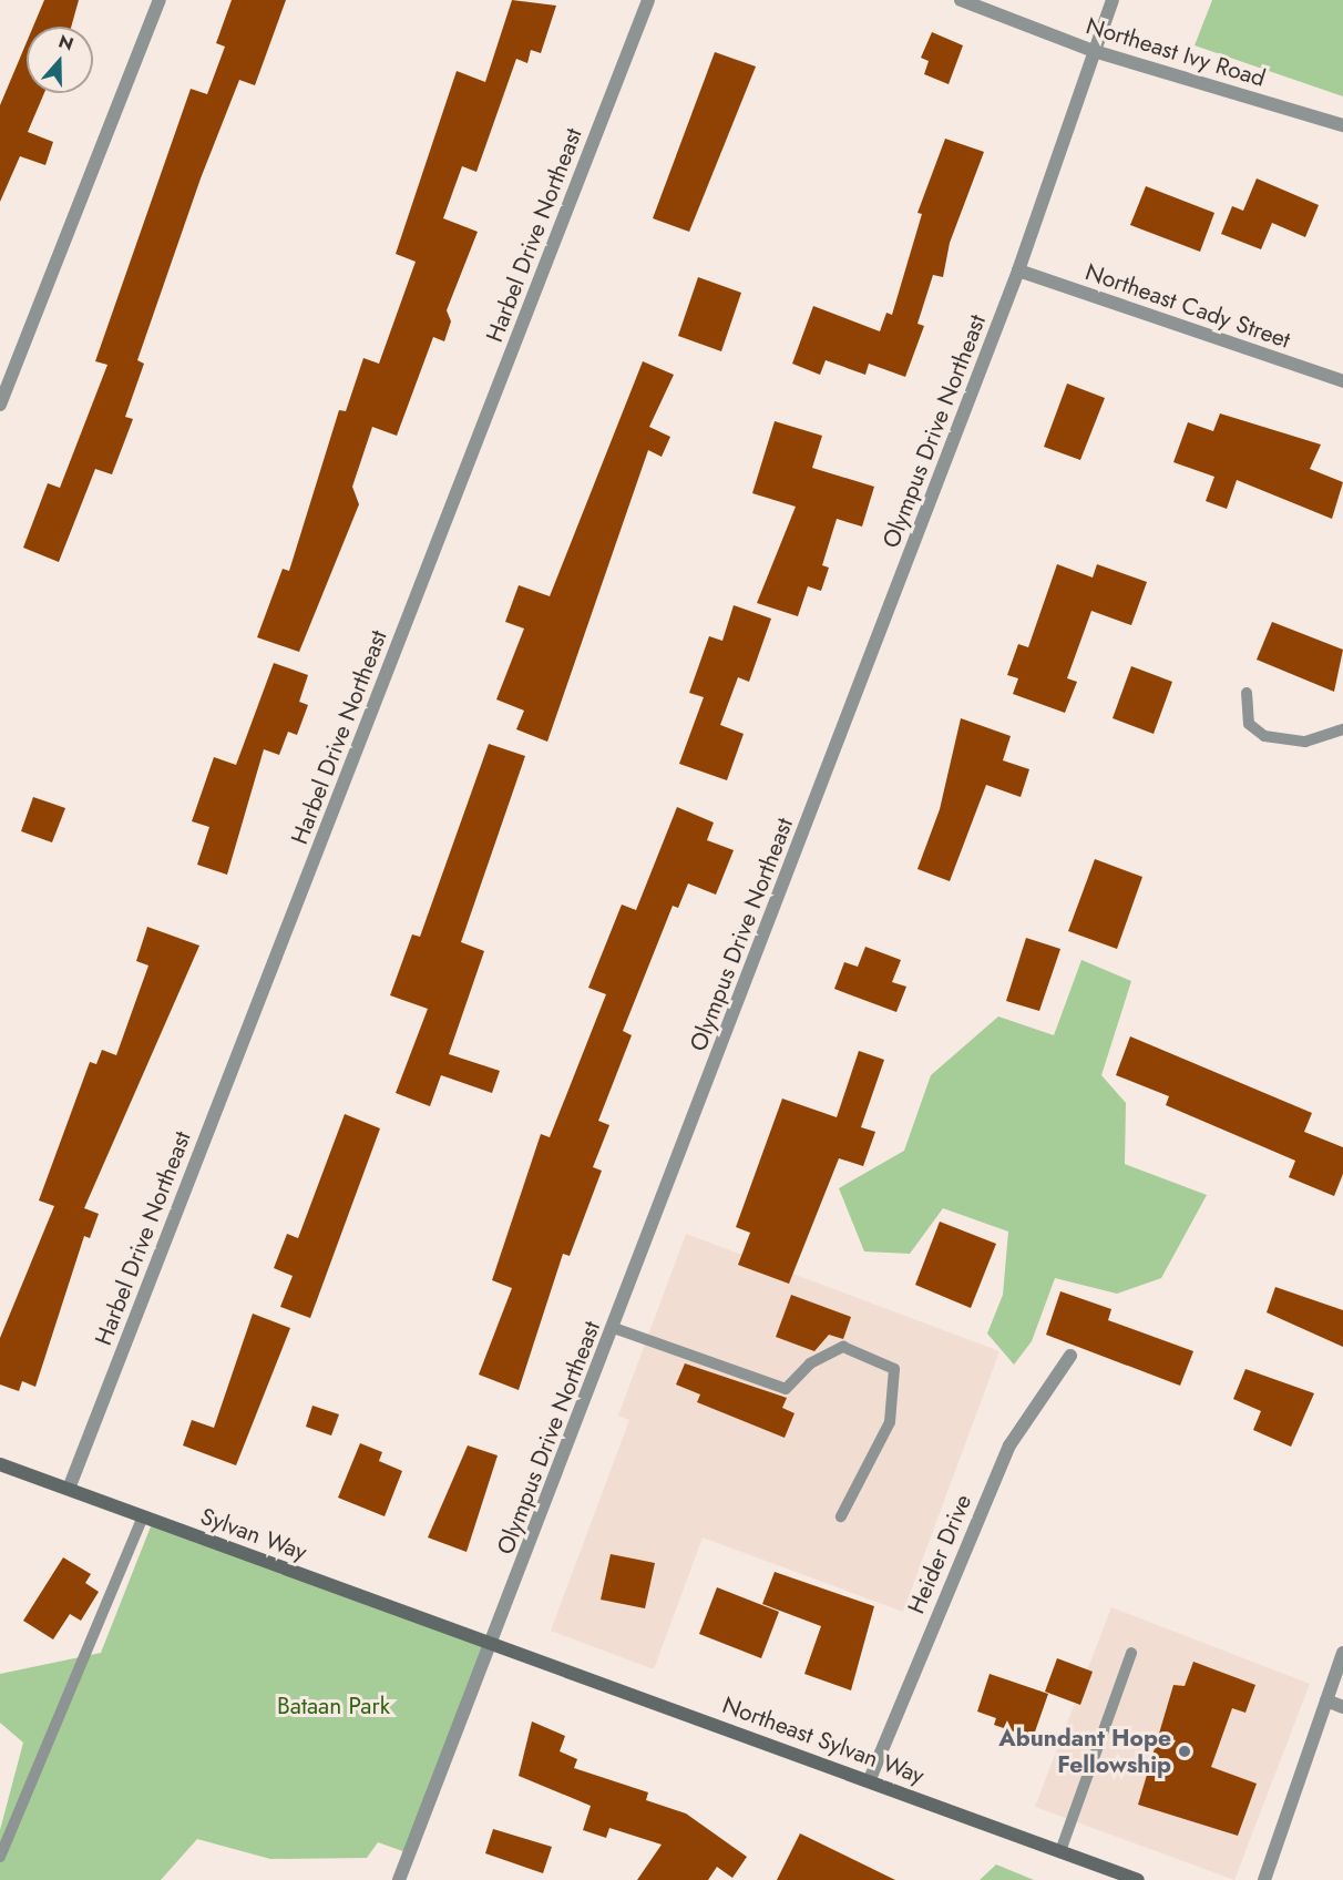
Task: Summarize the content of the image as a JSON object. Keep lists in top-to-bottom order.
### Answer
{
  "streets": {
    "main road": ["Sylvan Way", "Northeast Sylvan Way"],
    "street": [
      "Northeast Ivy Road",
      "Harbel Drive Northeast",
      "Northeast Cady Street",
      "Olympus Drive Northeast",
      "Heider Drive"
    ]
  },
  "crossings": [
    ["Northeast Ivy Road", "Olympus Drive Northeast"],
    ["Harbel Drive Northeast", "Sylvan Way"],
    ["Northeast Cady Street", "Olympus Drive Northeast"],
    ["Olympus Drive Northeast", "Sylvan Way"],
    ["Olympus Drive Northeast", "Northeast Sylvan Way"],
    ["Sylvan Way", "Northeast Sylvan Way"],
    ["Heider Drive", "Northeast Sylvan Way"]
  ],
  "parks": ["Bataan Park"],
  "places": ["Abundant Hope Fellowship"],
  "north": "top"
}
